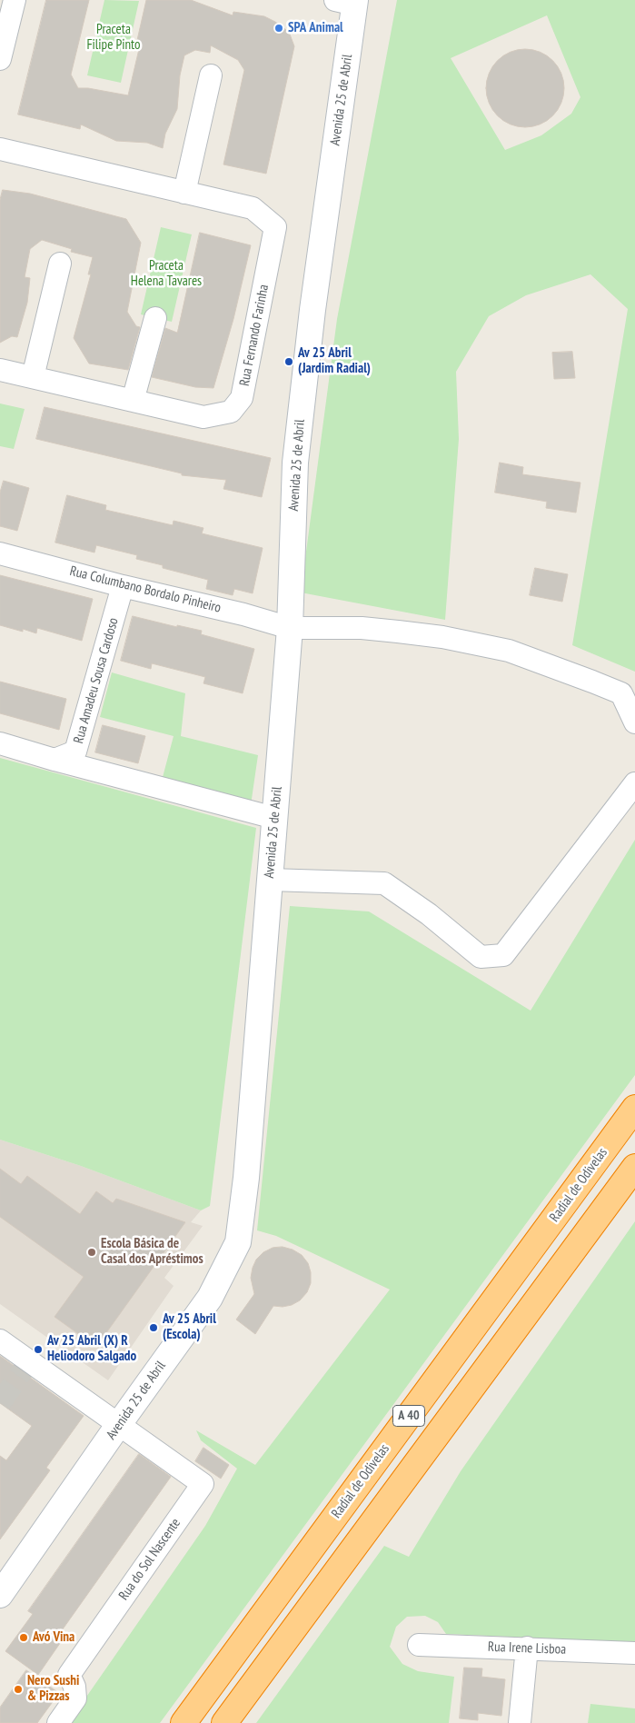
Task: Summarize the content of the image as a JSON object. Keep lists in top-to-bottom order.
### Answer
{
  "streets": {
    "highway": ["Radial de Odivelas", "A 40"],
    "street": [
      "Avenida 25 de Abril",
      "Rua Fernando Farinha",
      "Rua Columbano Bordalo Pinheiro",
      "Rua Amadeu Sousa Cardoso",
      "Rua do Sol Nascente",
      "Rua Irene Lisboa"
    ]
  },
  "crossings": [
    ["Avenida 25 de Abril", "Rua Columbano Bordalo Pinheiro"],
    ["Avenida 25 de Abril", "Rua do Sol Nascente"],
    ["Rua Columbano Bordalo Pinheiro", "Rua Amadeu Sousa Cardoso"]
  ],
  "parks": ["Praceta Filipe Pinto", "Praceta Helena Tavares"],
  "places": [
    "SPA Animal",
    "Av 25 Abril (Jardim Radial)",
    "Escola Básica de Casal dos Apréstimos",
    "Av 25 Abril (Escola)",
    "Av 25 Abril (X) R Heliodoro Salgado",
    "Avó Vina",
    "Nero Sushi & Pizzas"
  ]
}
